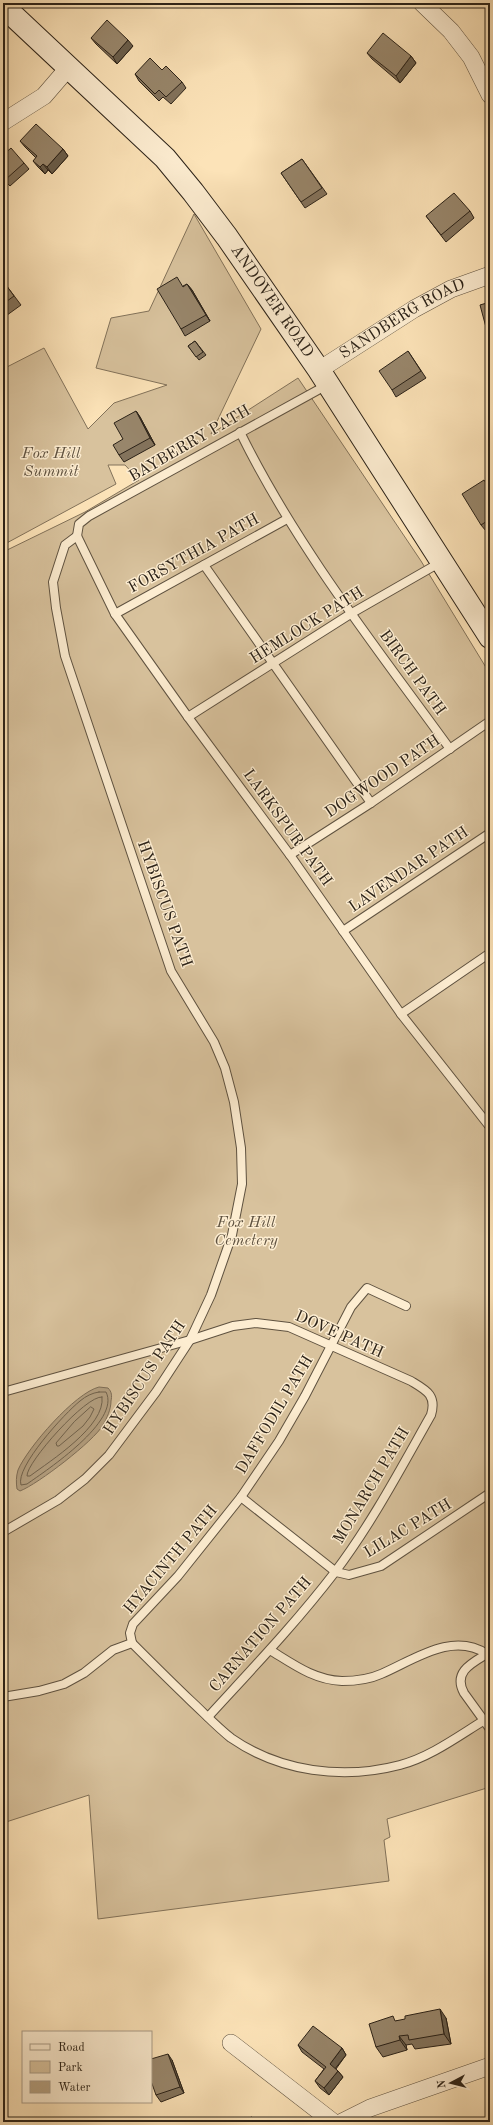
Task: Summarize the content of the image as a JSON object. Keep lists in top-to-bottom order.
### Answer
{
  "streets": {
    "main road": ["ANDOVER ROAD"],
    "street": ["SANDBERG ROAD"],
    "lane": [
      "BAYBERRY PATH",
      "FORSYTHIA PATH",
      "HEMLOCK PATH",
      "BIRCH PATH",
      "DOGWOOD PATH",
      "LARKSPUR PATH",
      "LAVENDAR PATH",
      "HYBISCUS PATH",
      "DOVE PATH",
      "DAFFODIL PATH",
      "MONARCH PATH",
      "LILAC PATH",
      "HYACINTH PATH",
      "CARNATION PATH"
    ]
  },
  "crossings": [
    ["ANDOVER ROAD", "SANDBERG ROAD"],
    ["ANDOVER ROAD", "BAYBERRY PATH"],
    ["ANDOVER ROAD", "HEMLOCK PATH"],
    ["SANDBERG ROAD", "BAYBERRY PATH"],
    ["BAYBERRY PATH", "BIRCH PATH"],
    ["BAYBERRY PATH", "LARKSPUR PATH"],
    ["BAYBERRY PATH", "HYBISCUS PATH"],
    ["FORSYTHIA PATH", "BIRCH PATH"],
    ["FORSYTHIA PATH", "LARKSPUR PATH"],
    ["HEMLOCK PATH", "BIRCH PATH"],
    ["HEMLOCK PATH", "LARKSPUR PATH"],
    ["BIRCH PATH", "DOGWOOD PATH"],
    ["DOGWOOD PATH", "LARKSPUR PATH"],
    ["LARKSPUR PATH", "LAVENDAR PATH"],
    ["LARKSPUR PATH", "HYBISCUS PATH"],
    ["HYBISCUS PATH", "DOVE PATH"],
    ["DOVE PATH", "DAFFODIL PATH"],
    ["DOVE PATH", "MONARCH PATH"],
    ["DAFFODIL PATH", "HYACINTH PATH"],
    ["MONARCH PATH", "LILAC PATH"],
    ["MONARCH PATH", "CARNATION PATH"],
    ["LILAC PATH", "CARNATION PATH"]
  ],
  "parks": ["Fox Hill Summit", "Fox Hill Cemetery"],
  "legend": ["Road", "Park", "Water"],
  "north": "left"
}
